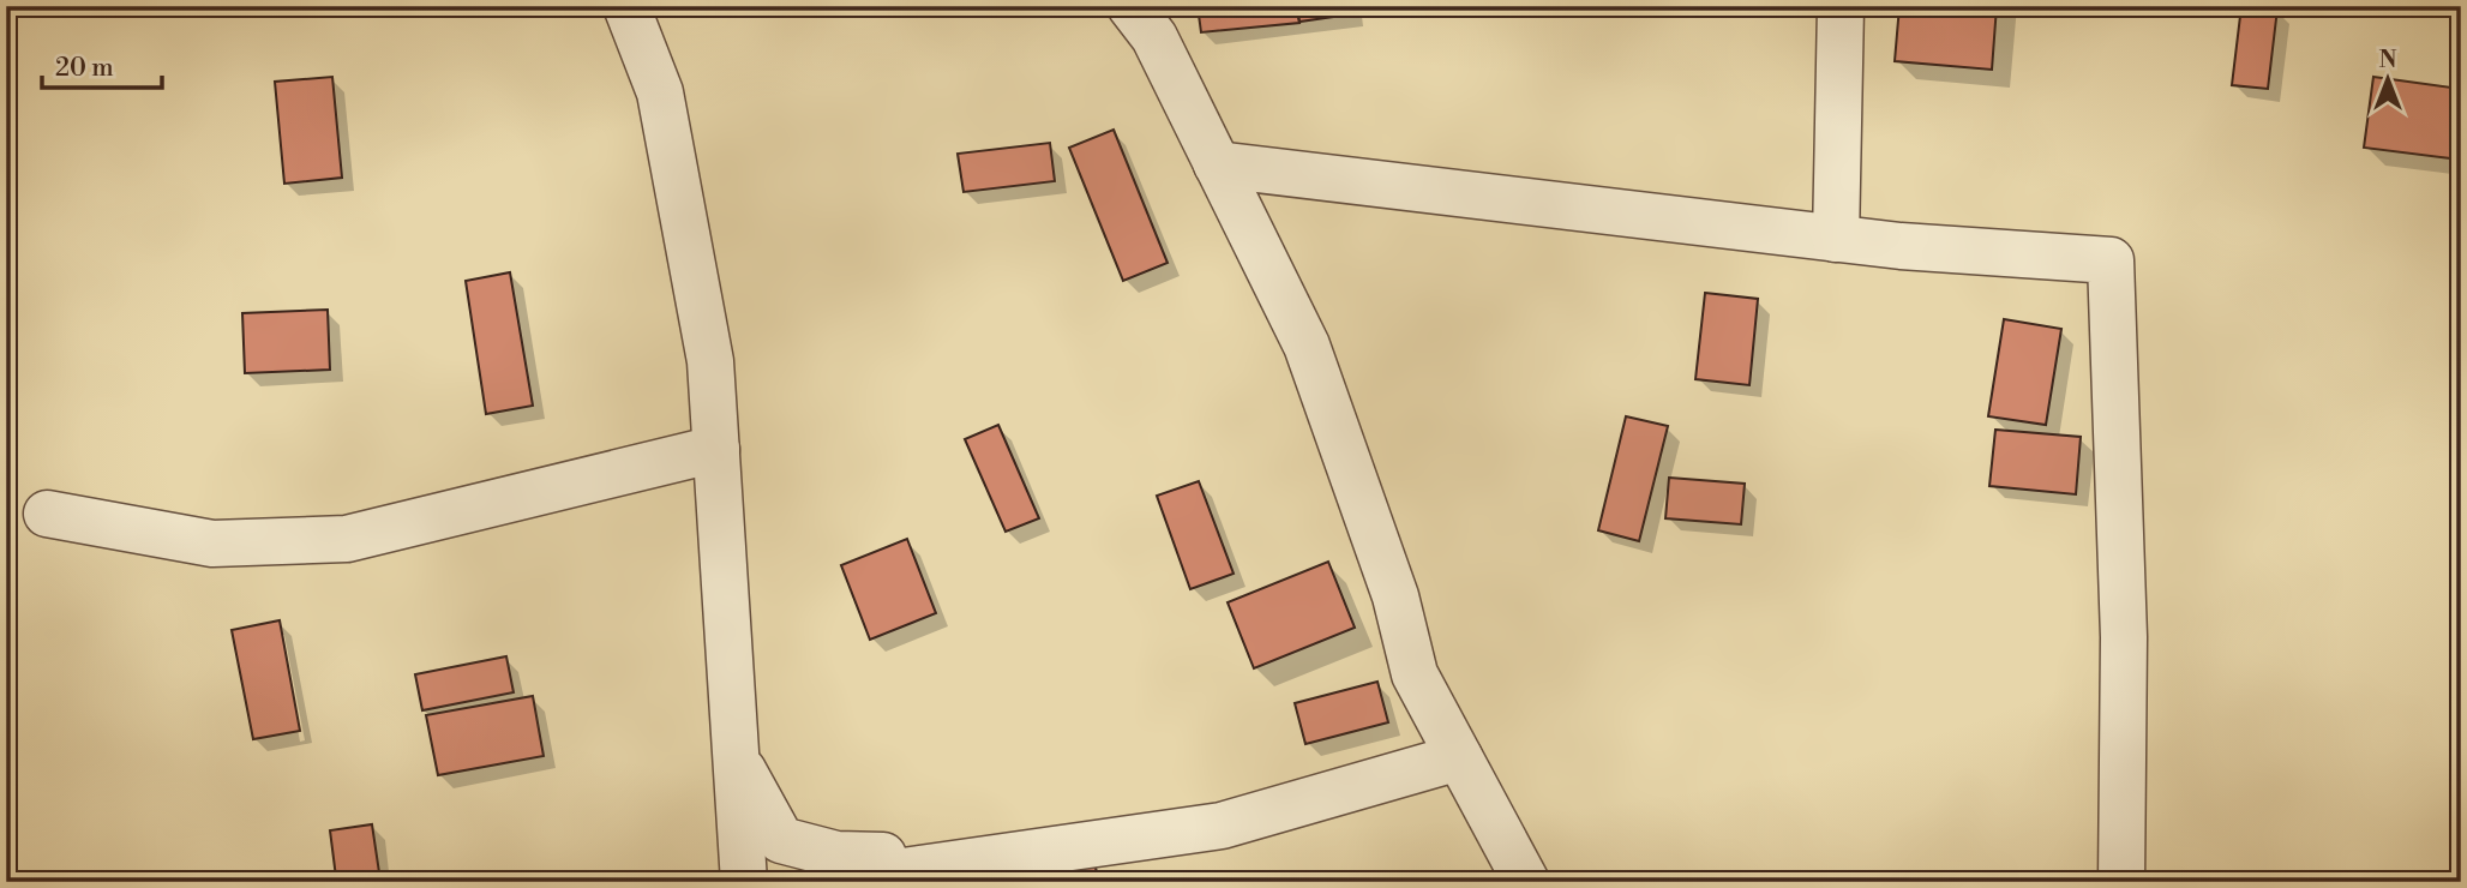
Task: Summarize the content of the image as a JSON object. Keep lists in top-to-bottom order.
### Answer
{
  "scale_bar": "20 m",
  "north": "top"
}
